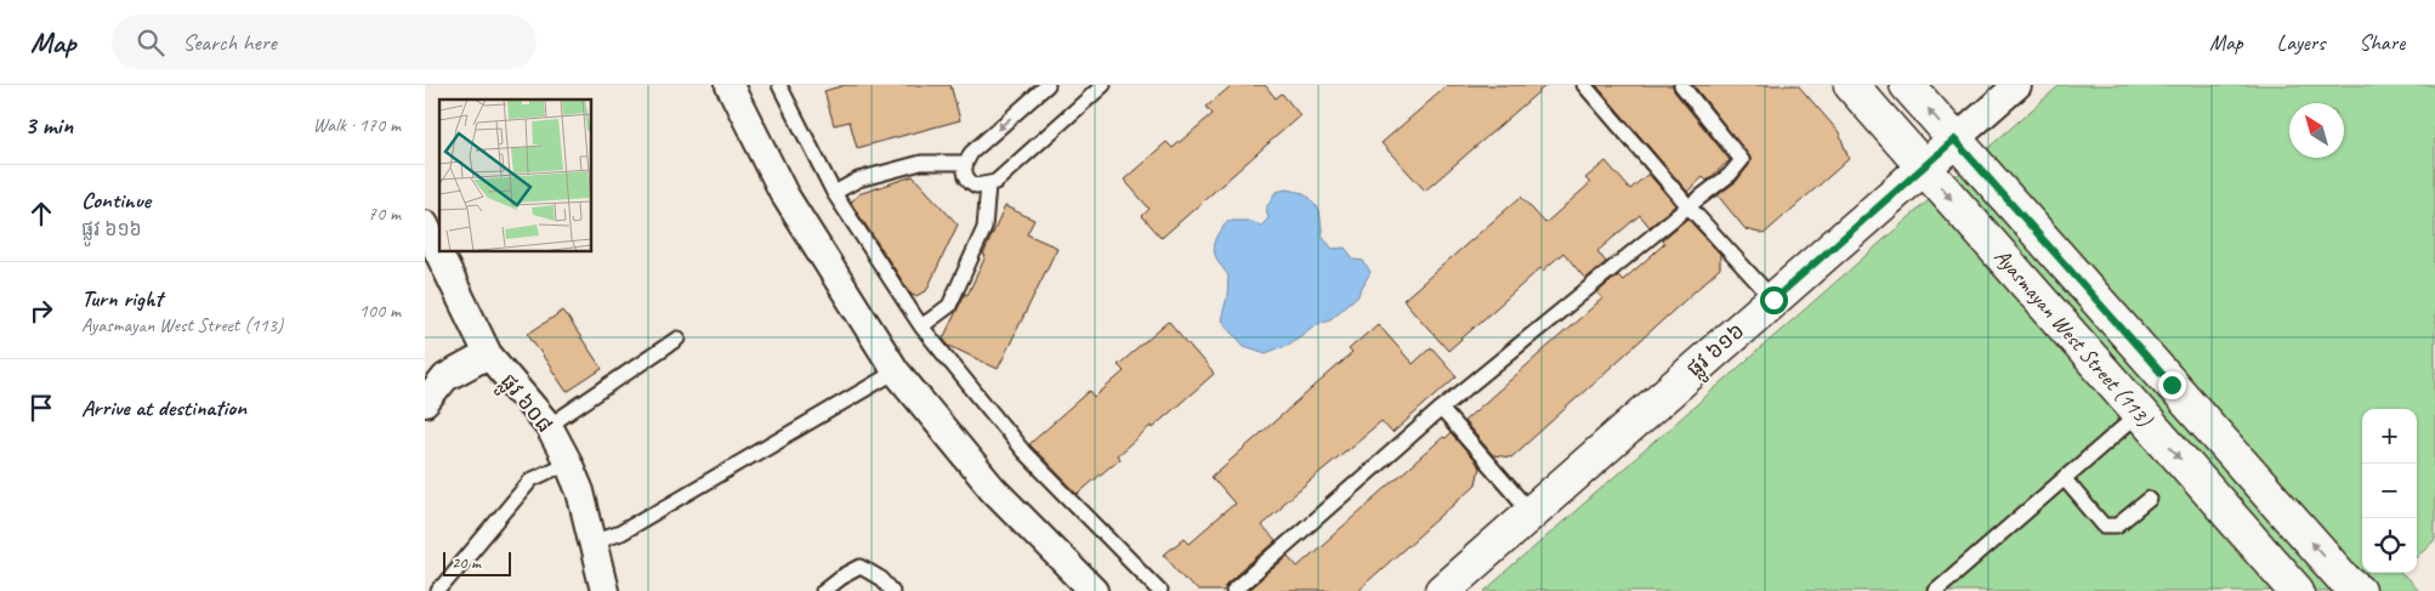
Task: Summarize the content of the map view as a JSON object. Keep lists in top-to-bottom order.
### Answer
{
  "streets": {
    "street": ["Ayasmayan West Street (113)", "ផ្លូវ ៦១៦", "ផ្លូវ ៦០៨"]
  },
  "crossings": [
    ["Ayasmayan West Street (113)", "ផ្លូវ ៦១៦"]
  ],
  "scale_bar": "20 m",
  "north": "top left",
  "page": {
    "header": "Map",
    "search": "Search here",
    "nav": ["Map", "Layers", "Share"],
    "heading": ["3 min", "Walk · 170 m"],
    "list": [
      ["Continue", "ផ្លូវ ៦១៦", "70 m"],
      ["Turn right", "Ayasmayan West Street (113)", "100 m"],
      "Arrive at destination"
    ],
    "map_buttons": ["+", "−"],
    "scale": "20 m"
  }
}
